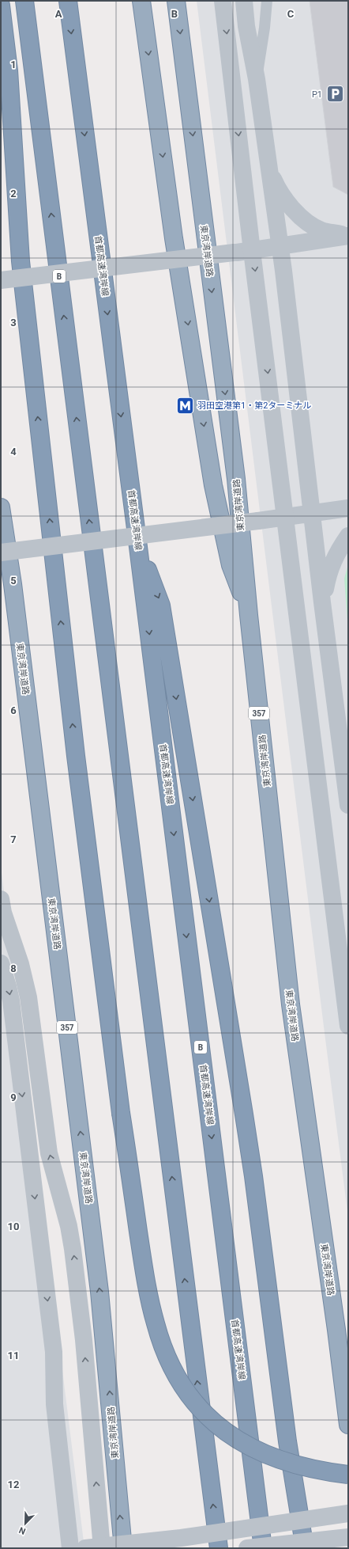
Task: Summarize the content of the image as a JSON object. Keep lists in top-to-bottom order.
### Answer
{
  "streets": {
    "highway": [
      "東京湾岸道路",
      "首都高速湾岸線",
      "B",
      "357"
    ]
  },
  "places": {
    "parking": ["P1"],
    "metro station": ["羽田空港第1・第2ターミナル"]
  },
  "north": "bottom left",
  "grid": {
    "columns": ["A", "B", "C"],
    "rows": [
      "1",
      "2",
      "3",
      "4",
      "5",
      "6",
      "7",
      "8",
      "9",
      "10",
      "11",
      "12"
    ]
  }
}
